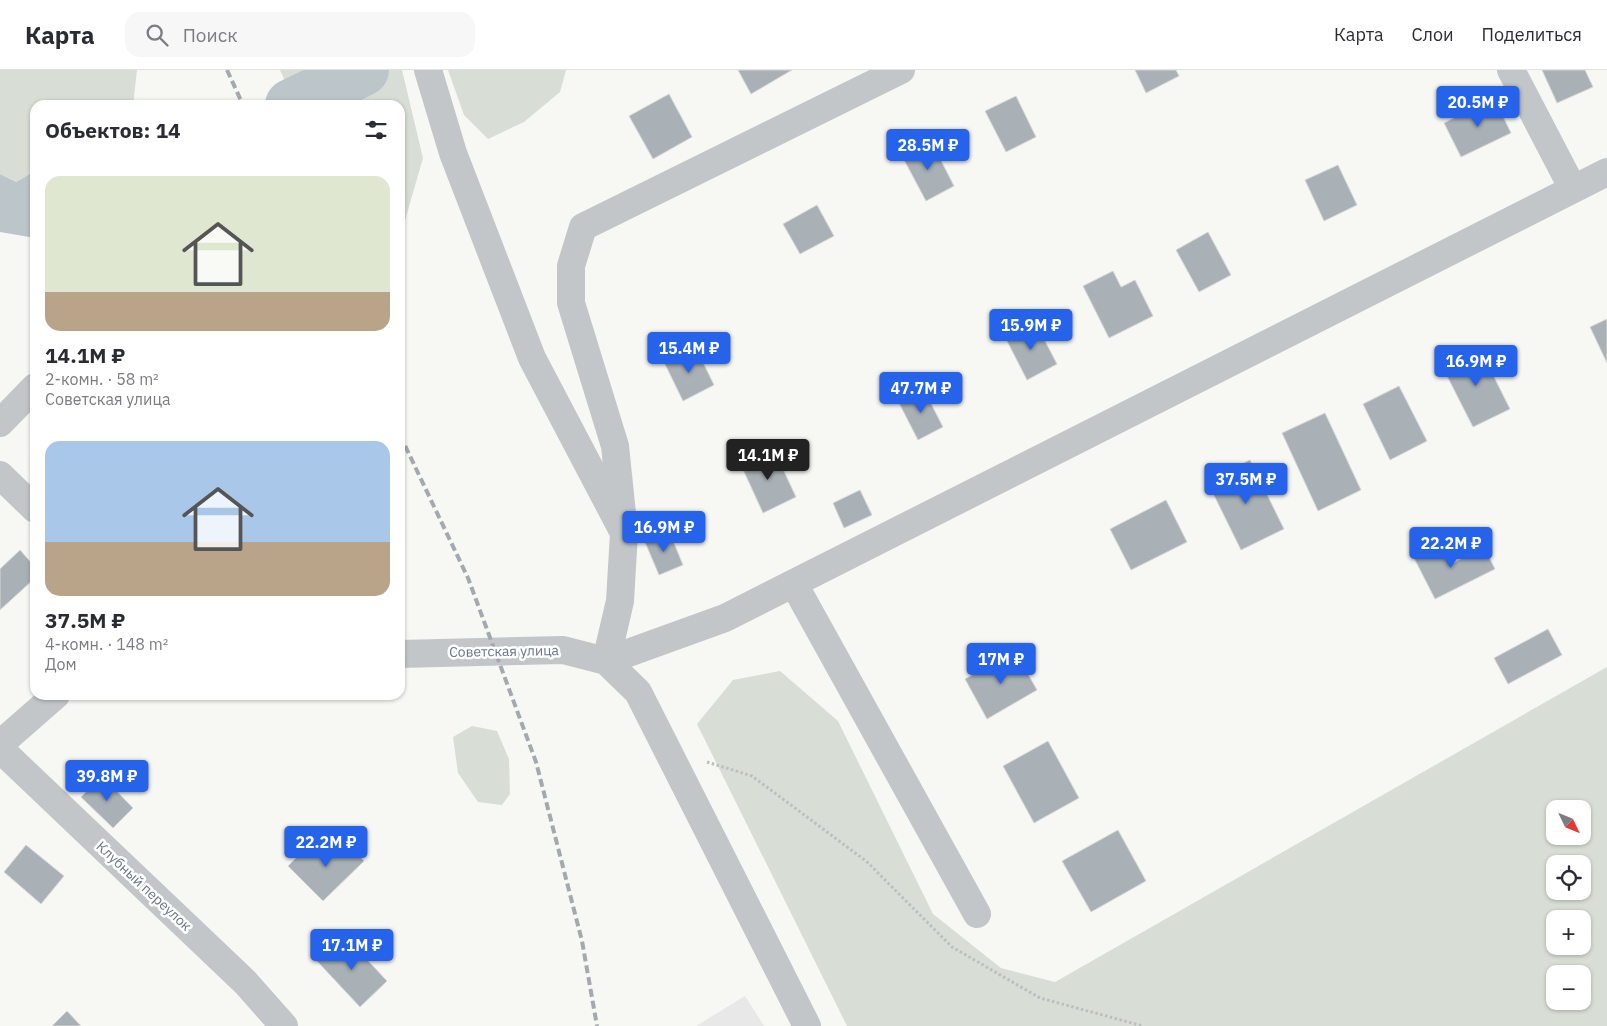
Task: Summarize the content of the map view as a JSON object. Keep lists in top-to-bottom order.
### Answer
{
  "streets": {
    "street": ["Советская улица", "Клубный переулок"]
  },
  "north": "bottom right",
  "page": {
    "header": "Карта",
    "search": "Поиск",
    "nav": ["Карта", "Слои", "Поделиться"],
    "price": [
      "20.5M ₽",
      "28.5M ₽",
      "15.9M ₽",
      "15.4M ₽",
      "16.9M ₽",
      "47.7M ₽",
      "14.1M ₽",
      "37.5M ₽",
      "16.9M ₽",
      "22.2M ₽",
      "17M ₽",
      "39.8M ₽",
      "22.2M ₽",
      "17.1M ₽"
    ],
    "heading": "Объектов: 14",
    "list": [
      {
        "name": "14.1M ₽",
        "note": "2-комн. · 58 m² · Советская улица"
      },
      {
        "name": "37.5M ₽",
        "note": "4-комн. · 148 m² · Дом"
      }
    ],
    "map_buttons": ["+", "−"]
  }
}
